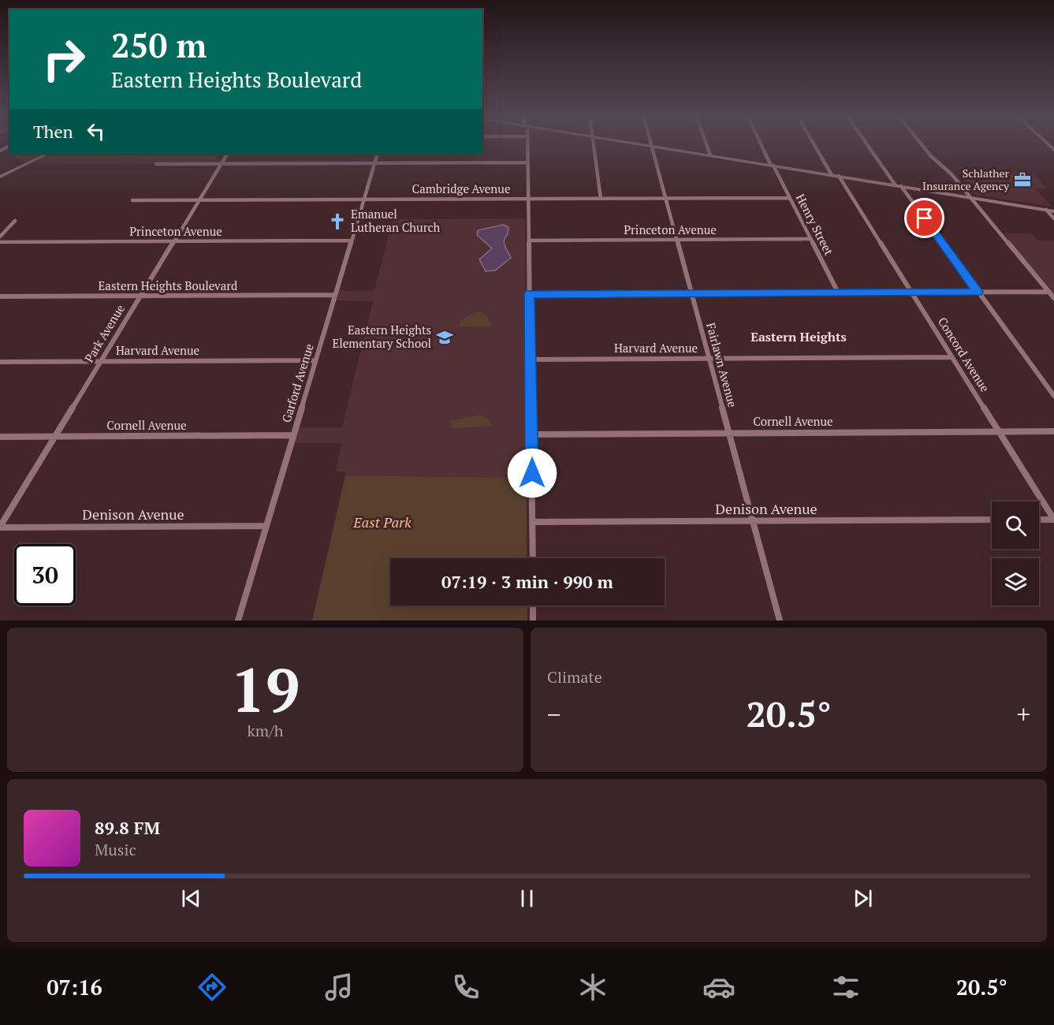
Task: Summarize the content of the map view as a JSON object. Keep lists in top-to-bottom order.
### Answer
{
  "streets": {
    "street": [
      "Cambridge Avenue",
      "Henry Street",
      "Princeton Avenue",
      "Eastern Heights Boulevard",
      "Park Avenue",
      "Harvard Avenue",
      "Concord Avenue",
      "Fairlawn Avenue",
      "Garford Avenue",
      "Cornell Avenue",
      "Denison Avenue"
    ]
  },
  "crossings": [
    ["Cambridge Avenue", "Henry Street"],
    ["Cambridge Avenue", "Park Avenue"],
    ["Cambridge Avenue", "Fairlawn Avenue"],
    ["Cambridge Avenue", "Garford Avenue"],
    ["Henry Street", "Princeton Avenue"],
    ["Princeton Avenue", "Park Avenue"],
    ["Princeton Avenue", "Fairlawn Avenue"],
    ["Princeton Avenue", "Garford Avenue"],
    ["Eastern Heights Boulevard", "Park Avenue"],
    ["Eastern Heights Boulevard", "Garford Avenue"],
    ["Park Avenue", "Harvard Avenue"],
    ["Park Avenue", "Cornell Avenue"],
    ["Park Avenue", "Denison Avenue"],
    ["Harvard Avenue", "Concord Avenue"],
    ["Harvard Avenue", "Fairlawn Avenue"],
    ["Harvard Avenue", "Garford Avenue"],
    ["Concord Avenue", "Cornell Avenue"],
    ["Fairlawn Avenue", "Cornell Avenue"],
    ["Fairlawn Avenue", "Denison Avenue"],
    ["Garford Avenue", "Cornell Avenue"],
    ["Garford Avenue", "Denison Avenue"]
  ],
  "districts": ["Eastern Heights"],
  "parks": ["East Park"],
  "places": {
    "office": ["Schlather Insurance Agency"],
    "church": ["Emanuel Lutheran Church"],
    "school or university": ["Eastern Heights Elementary School"]
  },
  "page": {
    "turn": ["250 m", "Eastern Heights Boulevard"],
    "then": "Then",
    "limit": "30",
    "trip": "07:19 · 3 min · 990 m",
    "tile": [
      ["19", "km/h"],
      "Climate"
    ],
    "heat": ["−", "20.5°", "+"],
    "song": ["89.8 FM", "Music"],
    "tabs": ["07:16", "20.5°"]
  }
}
